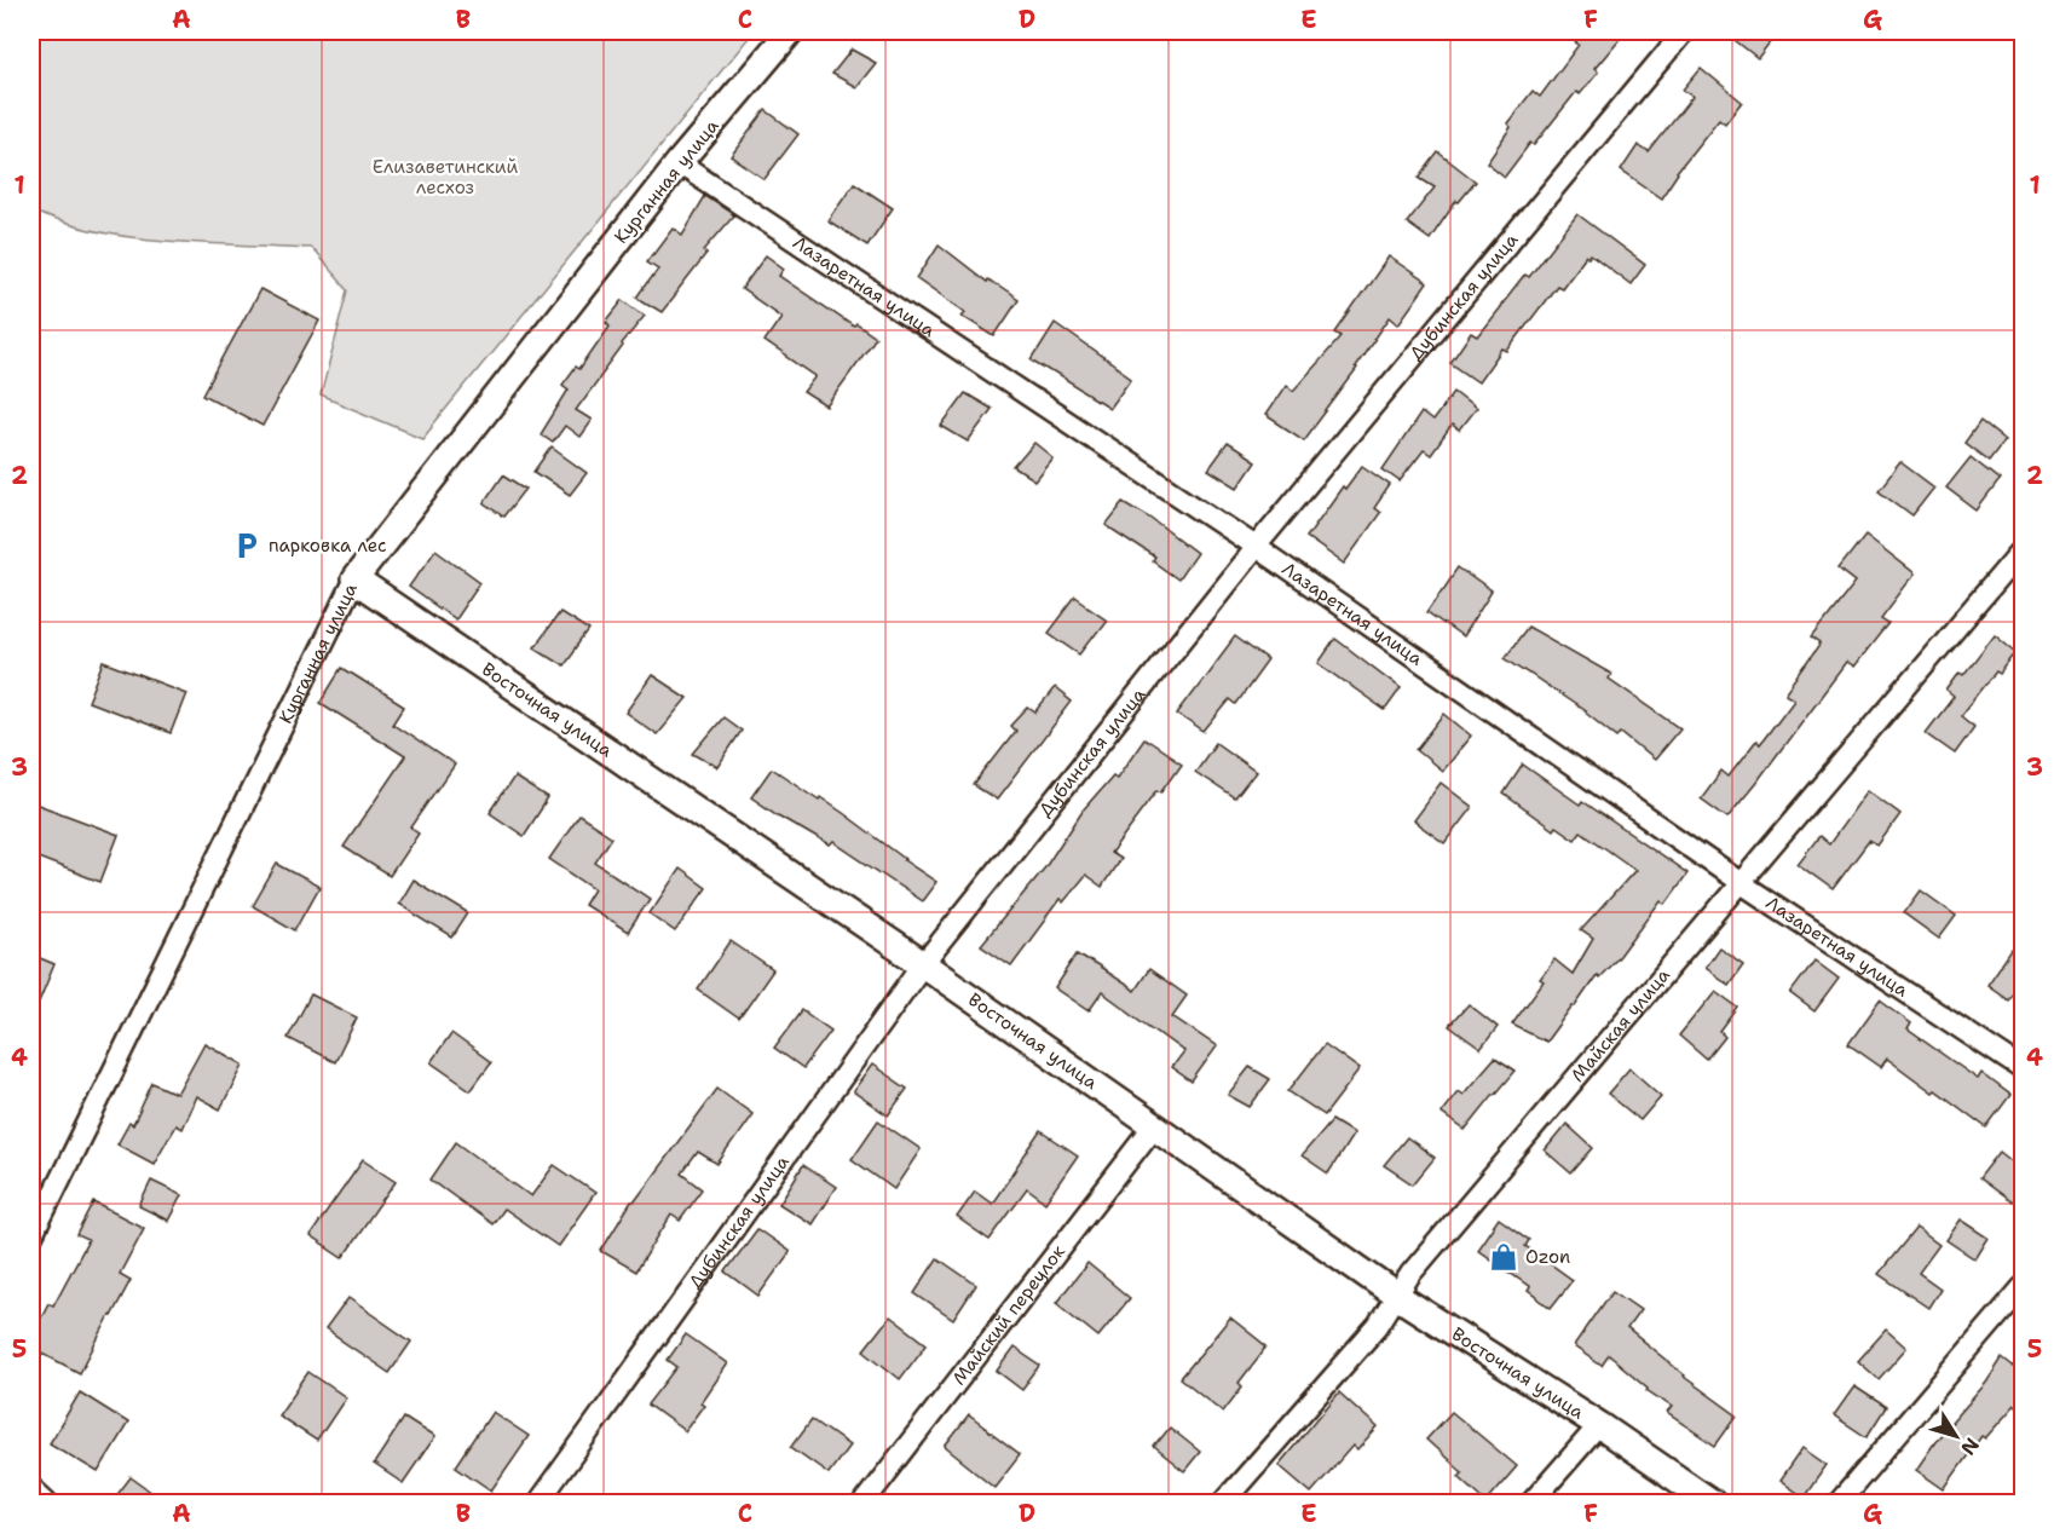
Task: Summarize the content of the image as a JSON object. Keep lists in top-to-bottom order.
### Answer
{
  "streets": {
    "street": [
      "Курганная улица",
      "Лазаретная улица",
      "Дубинская улица",
      "Восточная улица",
      "Майская улица",
      "Майский переулок"
    ]
  },
  "crossings": [
    ["Курганная улица", "Лазаретная улица"],
    ["Курганная улица", "Восточная улица"],
    ["Лазаретная улица", "Дубинская улица"],
    ["Лазаретная улица", "Майская улица"],
    ["Дубинская улица", "Восточная улица"],
    ["Восточная улица", "Майская улица"],
    ["Восточная улица", "Майский переулок"]
  ],
  "parks": ["Елизаветинский лесхоз"],
  "places": {
    "parking": ["парковка лес"],
    "shop": ["Ozon"]
  },
  "north": "bottom right",
  "grid": {
    "columns": [
      "A",
      "B",
      "C",
      "D",
      "E",
      "F",
      "G"
    ],
    "rows": [
      "1",
      "2",
      "3",
      "4",
      "5"
    ]
  }
}
